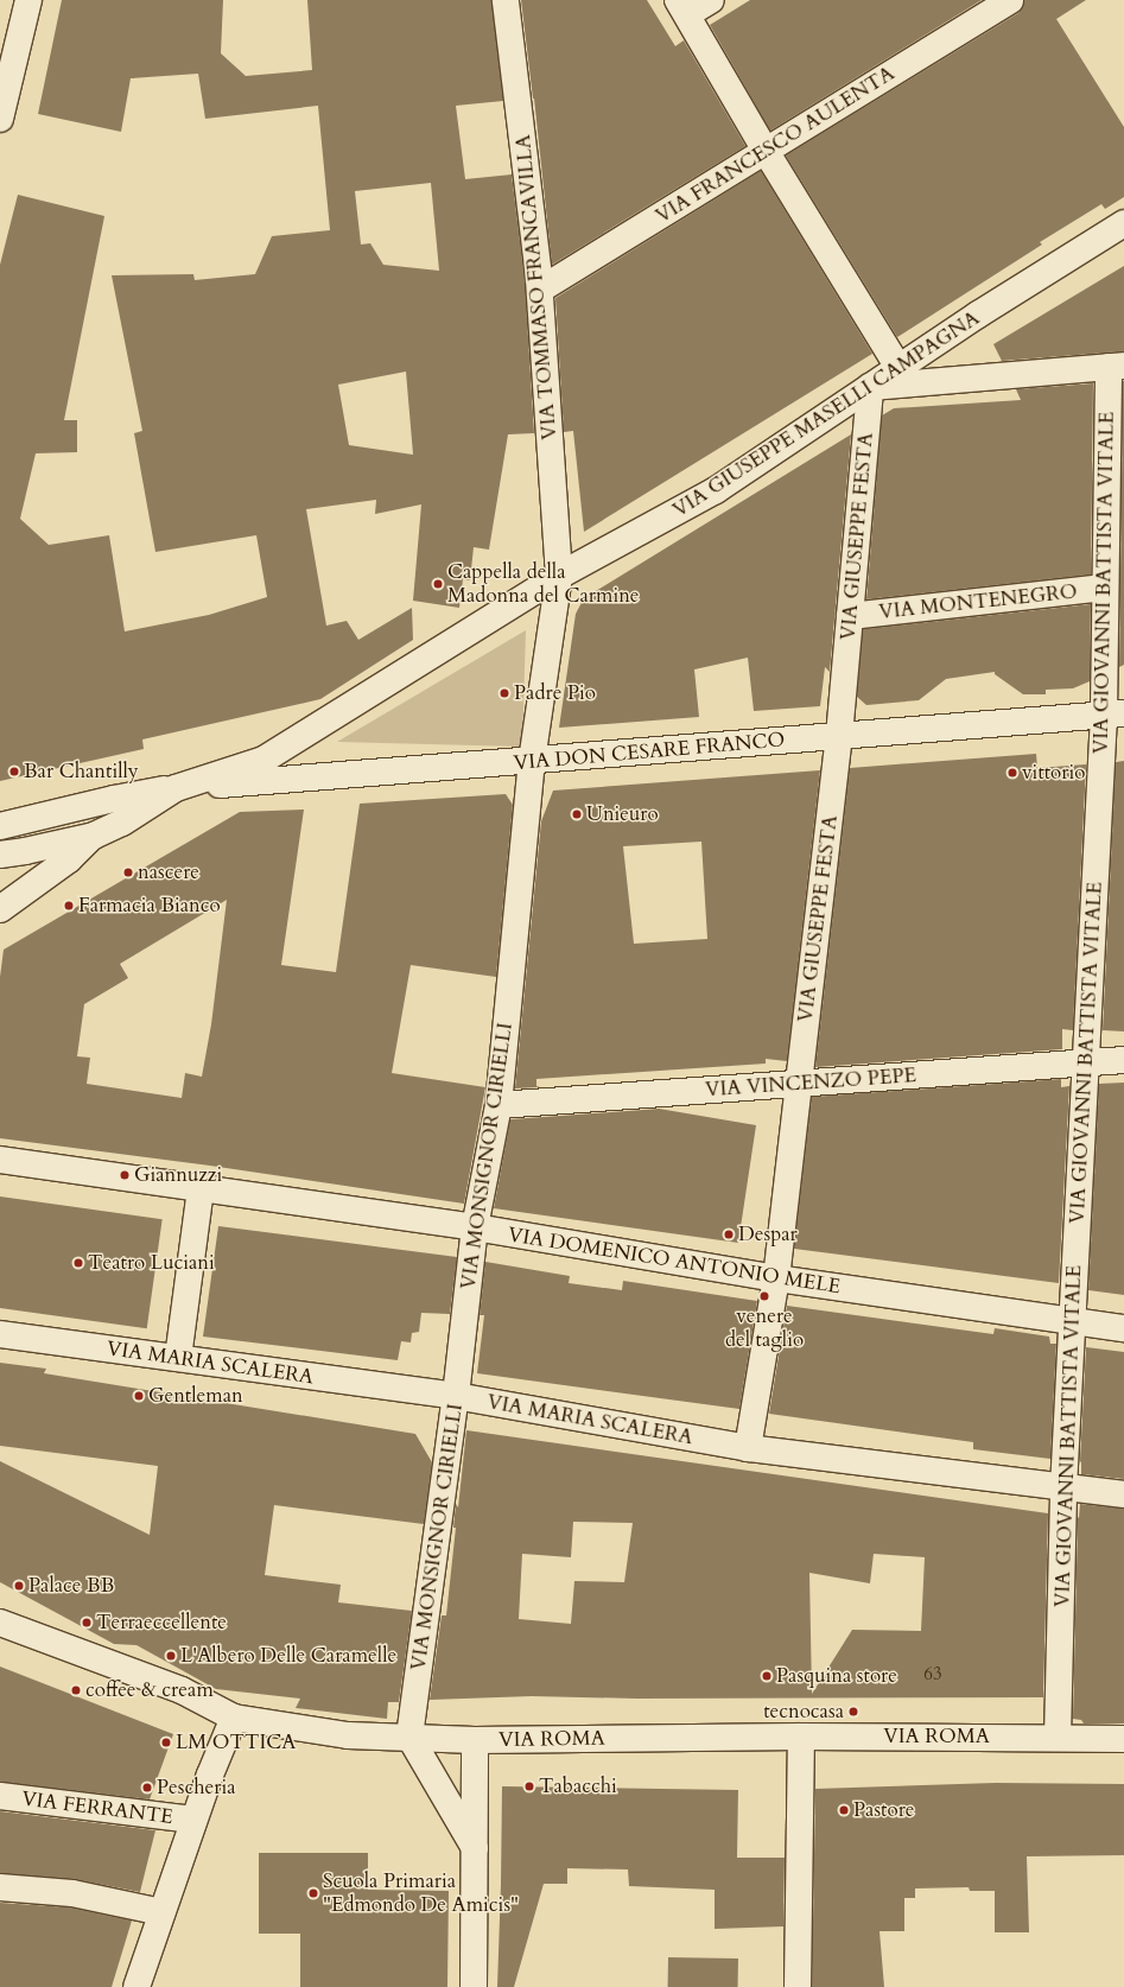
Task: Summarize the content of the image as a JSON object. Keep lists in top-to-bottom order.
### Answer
{
  "streets": {
    "street": [
      "VIA FRANCESCO AULENTA",
      "VIA TOMMASO FRANCAVILLA",
      "VIA GIUSEPPE MASELLI CAMPAGNA",
      "VIA GIUSEPPE FESTA",
      "VIA GIOVANNI BATTISTA VITALE",
      "VIA MONTENEGRO",
      "VIA DON CESARE FRANCO",
      "VIA VINCENZO PEPE",
      "VIA MONSIGNOR CIRIELLI",
      "VIA DOMENICO ANTONIO MELE",
      "VIA MARIA SCALERA",
      "VIA ROMA",
      "VIA FERRANTE"
    ]
  },
  "crossings": [
    ["VIA FRANCESCO AULENTA", "VIA TOMMASO FRANCAVILLA"],
    ["VIA TOMMASO FRANCAVILLA", "VIA GIUSEPPE MASELLI CAMPAGNA"],
    ["VIA TOMMASO FRANCAVILLA", "VIA MONSIGNOR CIRIELLI"],
    ["VIA GIUSEPPE MASELLI CAMPAGNA", "VIA GIUSEPPE FESTA"],
    ["VIA GIUSEPPE MASELLI CAMPAGNA", "VIA DON CESARE FRANCO"],
    ["VIA GIUSEPPE MASELLI CAMPAGNA", "VIA MONSIGNOR CIRIELLI"],
    ["VIA GIUSEPPE FESTA", "VIA MONTENEGRO"],
    ["VIA GIUSEPPE FESTA", "VIA DON CESARE FRANCO"],
    ["VIA GIUSEPPE FESTA", "VIA VINCENZO PEPE"],
    ["VIA GIUSEPPE FESTA", "VIA DOMENICO ANTONIO MELE"],
    ["VIA GIUSEPPE FESTA", "VIA MARIA SCALERA"],
    ["VIA GIOVANNI BATTISTA VITALE", "VIA MONTENEGRO"],
    ["VIA GIOVANNI BATTISTA VITALE", "VIA DON CESARE FRANCO"],
    ["VIA GIOVANNI BATTISTA VITALE", "VIA VINCENZO PEPE"],
    ["VIA GIOVANNI BATTISTA VITALE", "VIA DOMENICO ANTONIO MELE"],
    ["VIA GIOVANNI BATTISTA VITALE", "VIA MARIA SCALERA"],
    ["VIA GIOVANNI BATTISTA VITALE", "VIA ROMA"],
    ["VIA DON CESARE FRANCO", "VIA MONSIGNOR CIRIELLI"],
    ["VIA VINCENZO PEPE", "VIA MONSIGNOR CIRIELLI"],
    ["VIA MONSIGNOR CIRIELLI", "VIA DOMENICO ANTONIO MELE"],
    ["VIA MONSIGNOR CIRIELLI", "VIA MARIA SCALERA"],
    ["VIA MONSIGNOR CIRIELLI", "VIA ROMA"]
  ],
  "places": [
    "Cappella della Madonna del Carmine",
    "Padre Pio",
    "Bar Chantilly",
    "vittorio",
    "Unieuro",
    "nascere",
    "Farmacia Bianco",
    "Giannuzzi",
    "Despar",
    "Teatro Luciani",
    "venere del taglio",
    "Gentleman",
    "Palace BB",
    "Terraeccellente",
    "L'Albero Delle Caramelle",
    "Pasquina store",
    "coffee & cream",
    "tecnocasa",
    "LM OTTICA",
    "Tabacchi",
    "Pescheria",
    "Pastore",
    "Scuola Primaria \"Edmondo De Amicis\""
  ],
  "house_numbers": ["63"]
}
